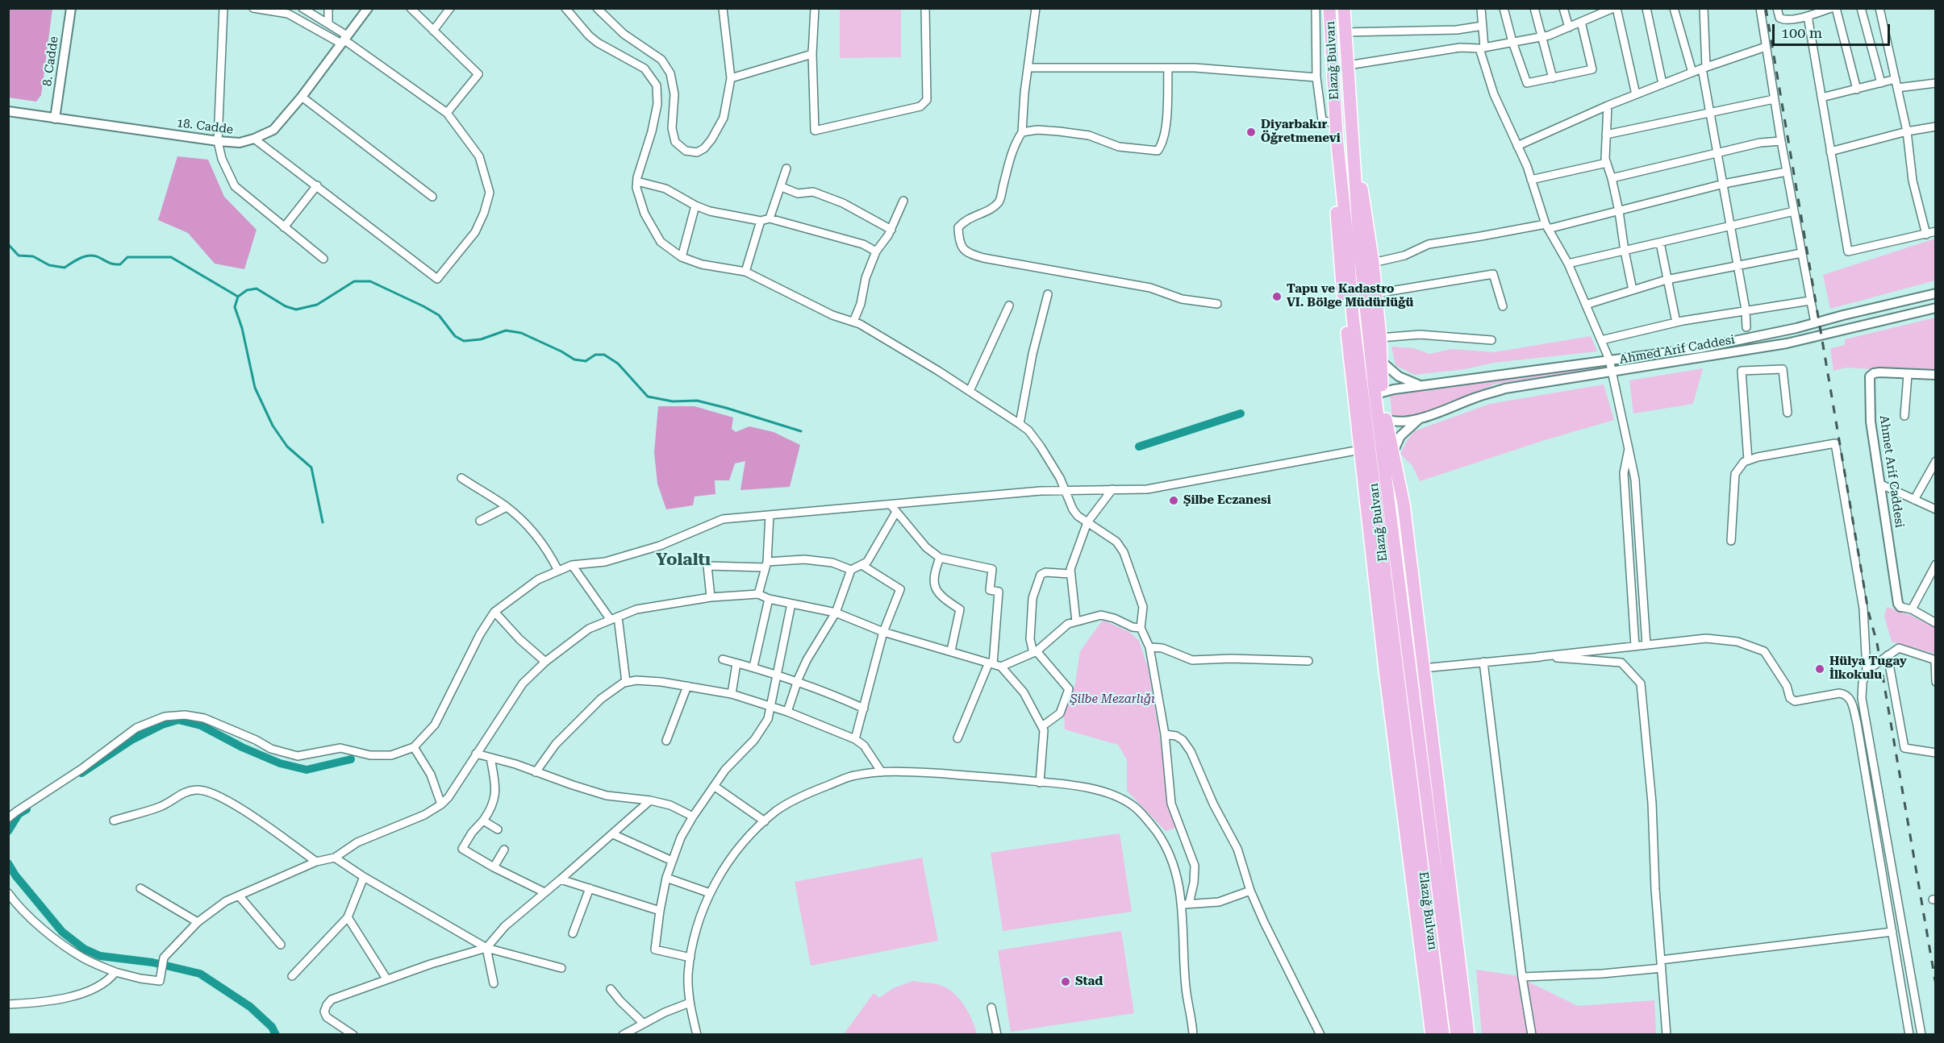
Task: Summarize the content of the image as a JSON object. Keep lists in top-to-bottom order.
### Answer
{
  "streets": {
    "highway": ["Elazığ Bulvarı"],
    "street": [
      "8. Cadde",
      "18. Cadde",
      "Ahmed Arif Caddesi",
      "Ahmet Arif Caddesi"
    ]
  },
  "crossings": [
    ["Elazığ Bulvarı", "Ahmed Arif Caddesi"],
    ["8. Cadde", "18. Cadde"]
  ],
  "districts": ["Yolaltı"],
  "parks": ["Şilbe Mezarlığı"],
  "places": [
    "Diyarbakır Öğretmenevi",
    "Tapu ve Kadastro VI. Bölge Müdürlüğü",
    "Şilbe Eczanesi",
    "Hülya Tugay İlkokulu",
    "Stad"
  ],
  "scale_bar": "100 m"
}
